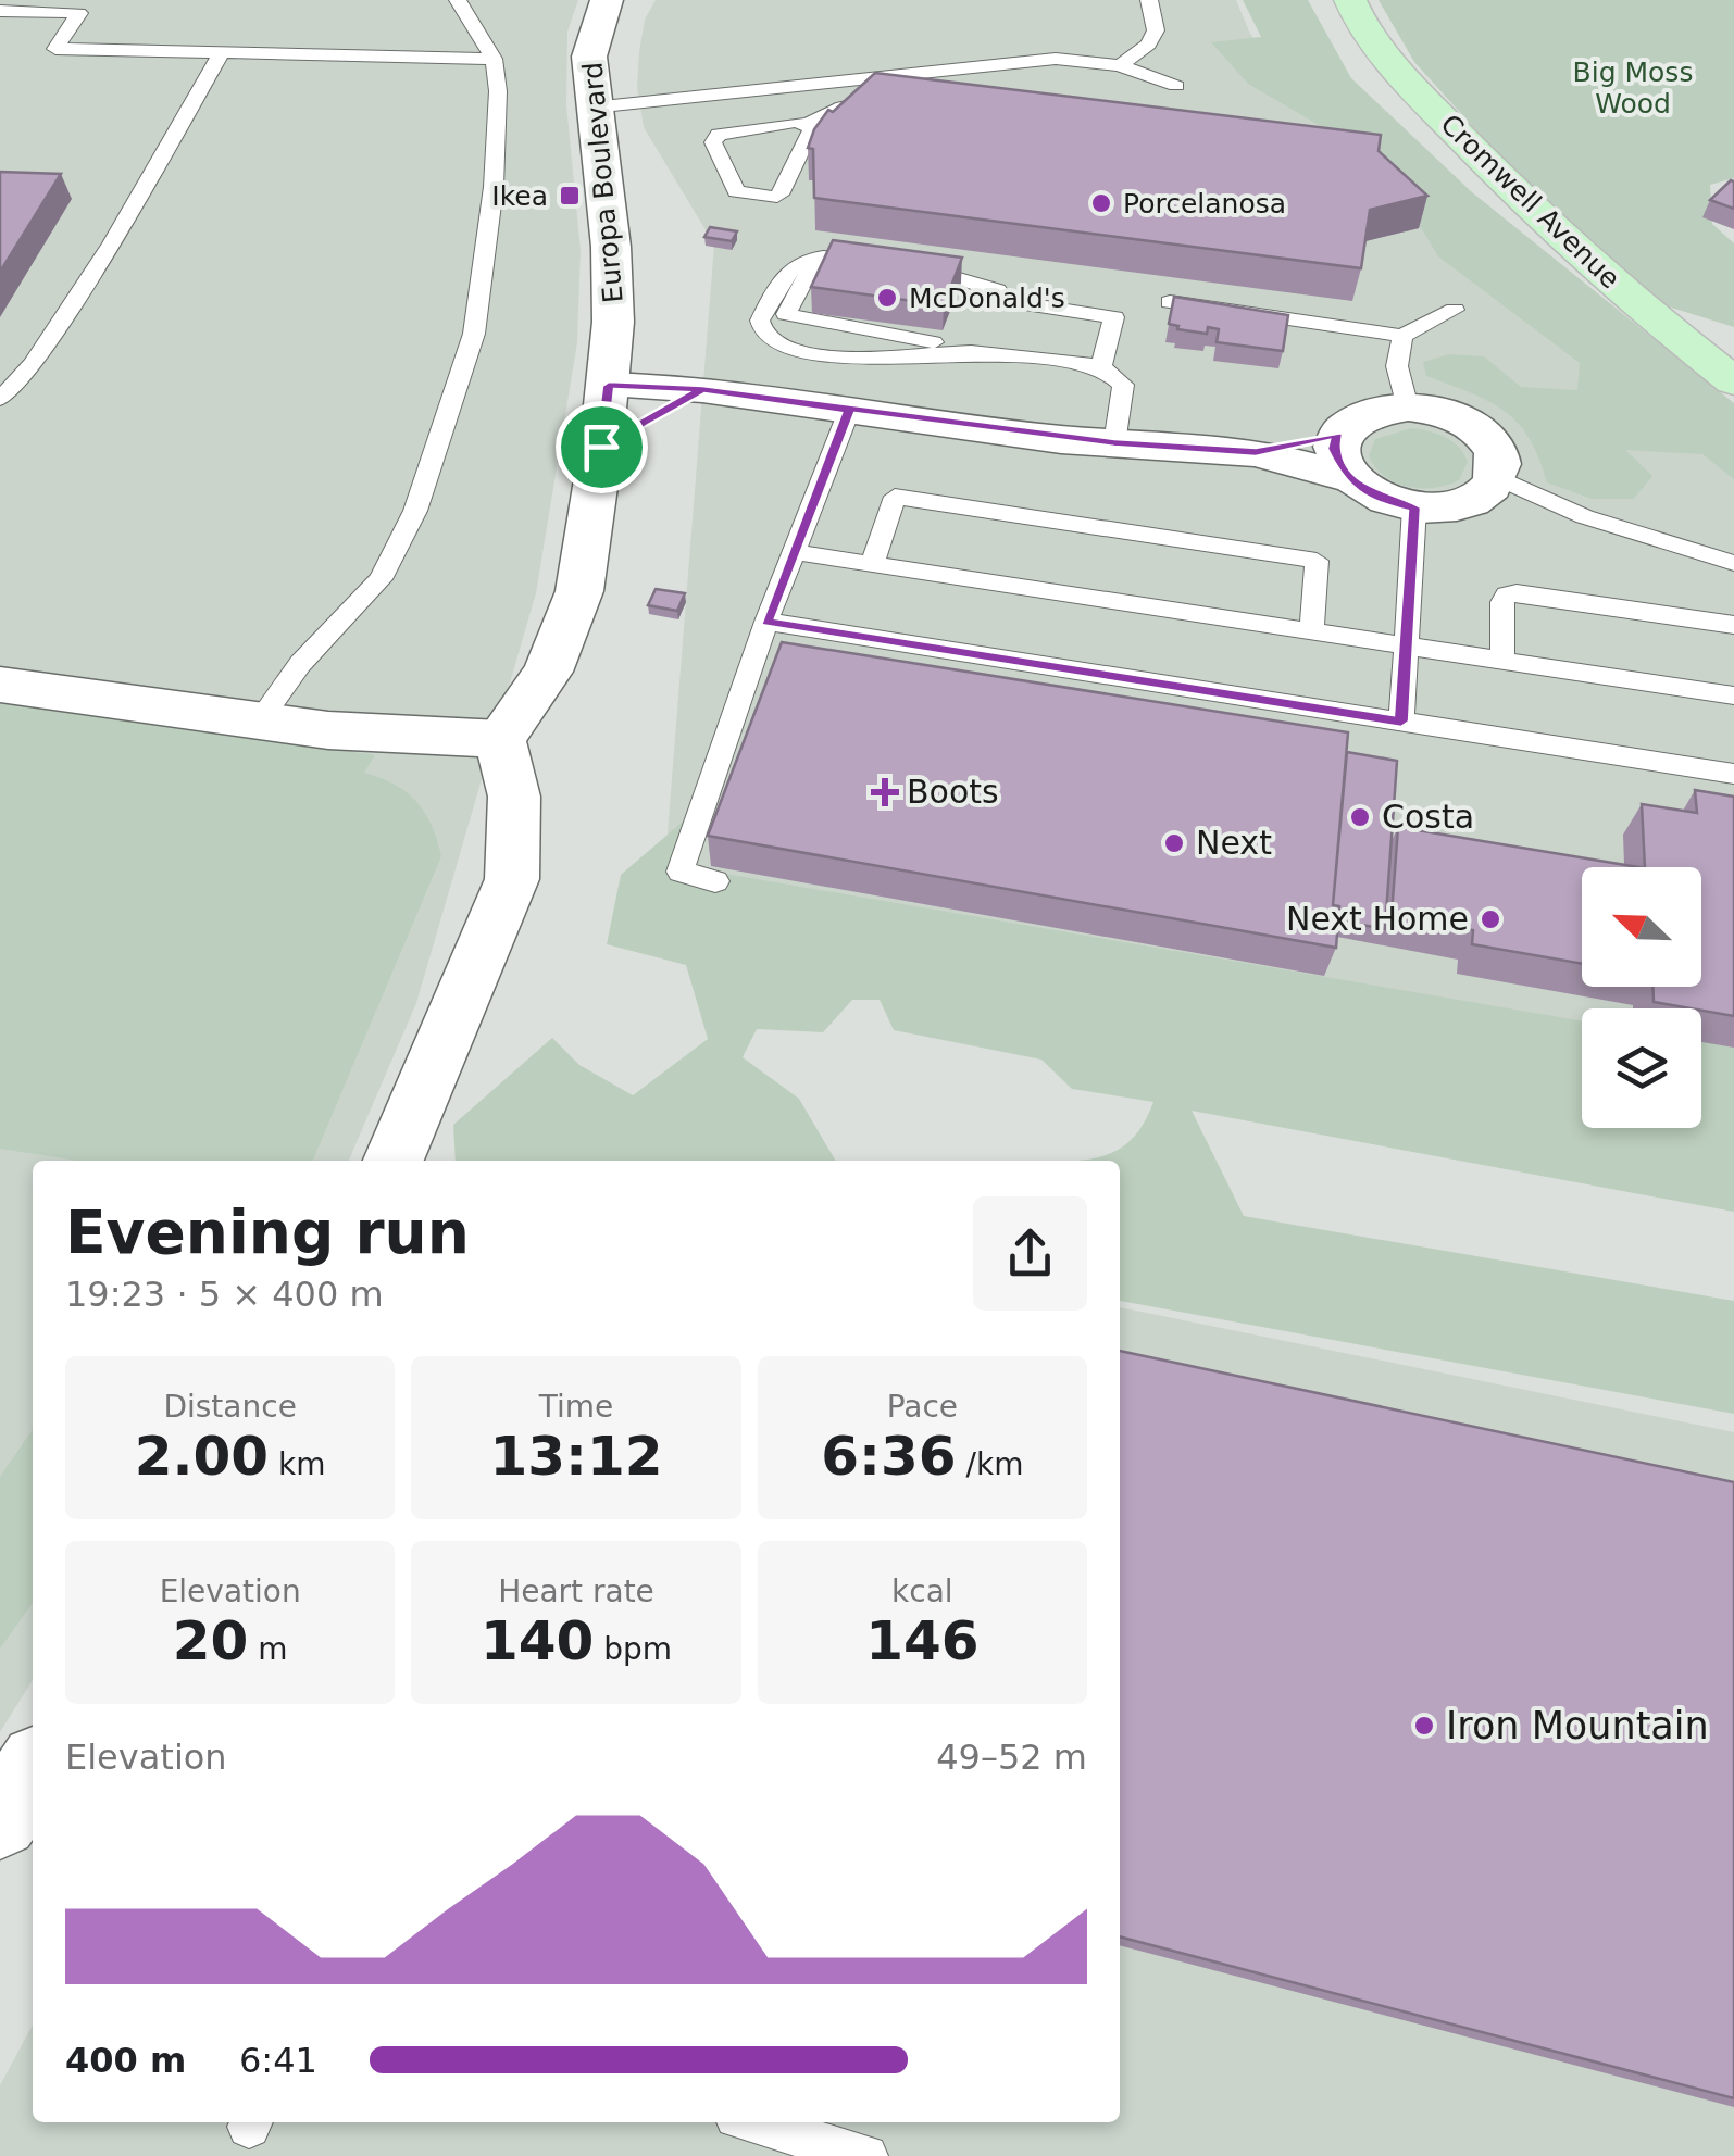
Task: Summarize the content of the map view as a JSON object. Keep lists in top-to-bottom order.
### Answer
{
  "streets": {
    "main road": ["Cromwell Avenue"],
    "street": ["Europa Boulevard"]
  },
  "parks": ["Big Moss Wood"],
  "places": {
    "transit": ["Ikea"],
    "other": [
      "Porcelanosa",
      "McDonald's",
      "Costa",
      "Next",
      "Next Home",
      "Iron Mountain"
    ],
    "health": ["Boots"]
  },
  "north": "top left",
  "page": {
    "heading": ["Evening run", "19:23 · 5 × 400 m"],
    "stats": [
      ["Distance", "2.00 km"],
      ["Time", "13:12"],
      ["Pace", "6:36 /km"],
      ["Elevation", "20 m"],
      ["Heart rate", "140 bpm"],
      ["kcal", "146"]
    ],
    "chart": ["Elevation", "49–52 m"],
    "list": [
      {
        "name": "400 m",
        "note": "6:41"
      }
    ]
  }
}
